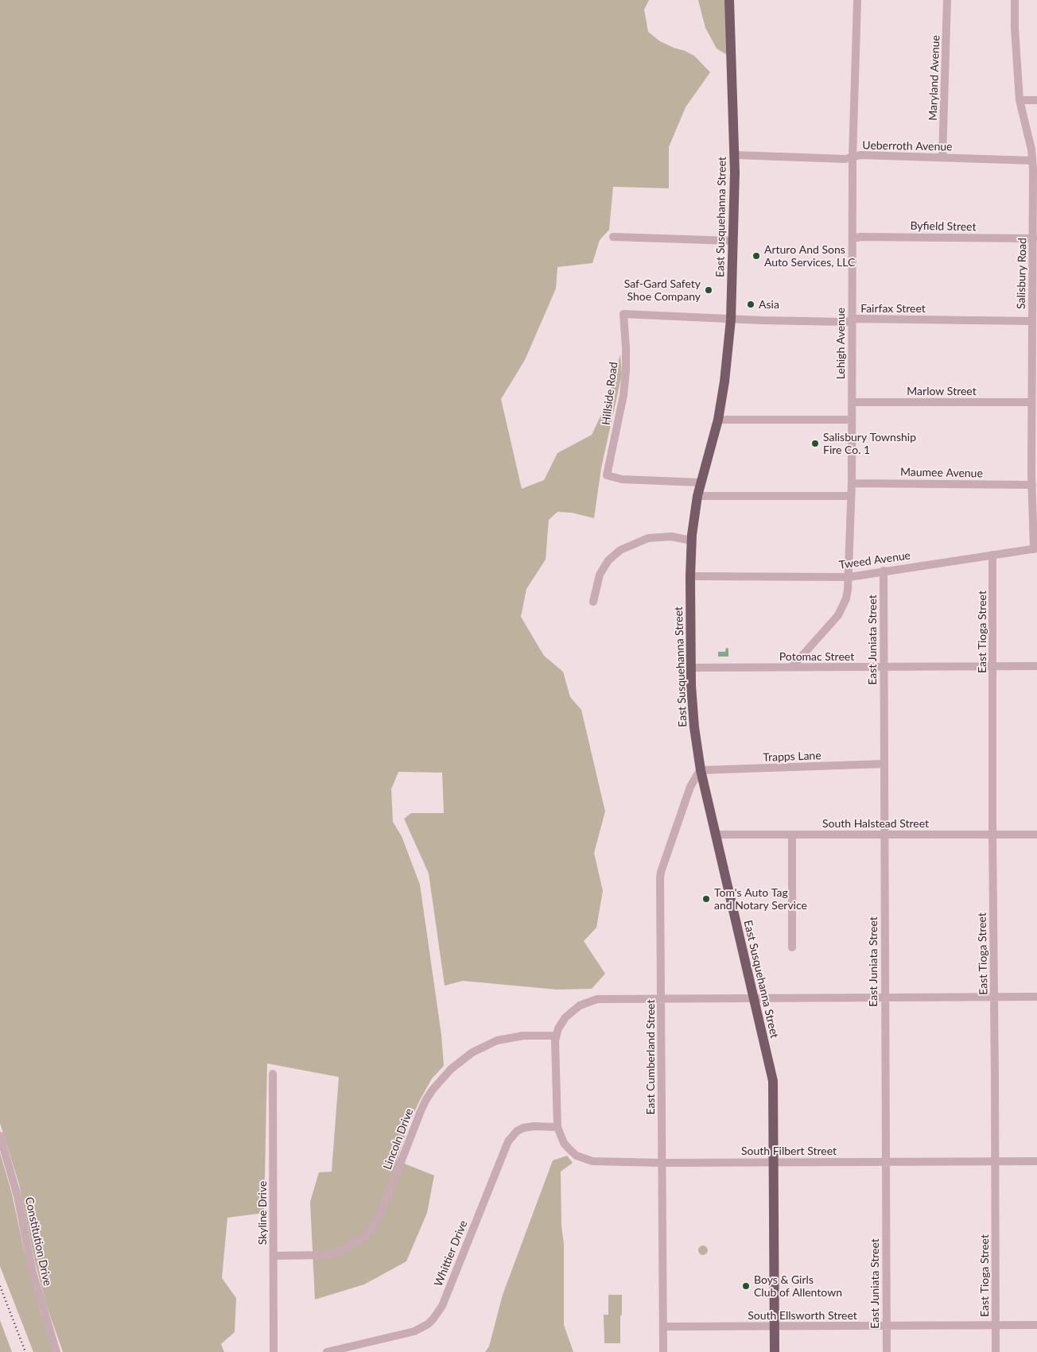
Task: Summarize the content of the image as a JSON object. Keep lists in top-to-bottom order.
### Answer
{
  "streets": {
    "main road": ["East Susquehanna Street"],
    "street": [
      "Maryland Avenue",
      "Ueberroth Avenue",
      "Byfield Street",
      "Salisbury Road",
      "Fairfax Street",
      "Lehigh Avenue",
      "Marlow Street",
      "Hillside Road",
      "Maumee Avenue",
      "Tweed Avenue",
      "East Tioga Street",
      "East Juniata Street",
      "Potomac Street",
      "Trapps Lane",
      "South Halstead Street",
      "East Cumberland Street",
      "Lincoln Drive",
      "South Filbert Street",
      "Skyline Drive",
      "Constitution Drive",
      "Whittier Drive",
      "South Ellsworth Street"
    ]
  },
  "crossings": [
    ["Maryland Avenue", "Ueberroth Avenue"],
    ["Ueberroth Avenue", "East Susquehanna Street"],
    ["Ueberroth Avenue", "Salisbury Road"],
    ["Ueberroth Avenue", "Lehigh Avenue"],
    ["East Susquehanna Street", "Fairfax Street"],
    ["East Susquehanna Street", "Hillside Road"],
    ["East Susquehanna Street", "Tweed Avenue"],
    ["East Susquehanna Street", "Potomac Street"],
    ["East Susquehanna Street", "Trapps Lane"],
    ["East Susquehanna Street", "South Halstead Street"],
    ["East Susquehanna Street", "East Cumberland Street"],
    ["East Susquehanna Street", "South Filbert Street"],
    ["East Susquehanna Street", "South Ellsworth Street"],
    ["Byfield Street", "Salisbury Road"],
    ["Byfield Street", "Lehigh Avenue"],
    ["Salisbury Road", "Fairfax Street"],
    ["Salisbury Road", "Marlow Street"],
    ["Salisbury Road", "Maumee Avenue"],
    ["Salisbury Road", "Tweed Avenue"],
    ["Fairfax Street", "Lehigh Avenue"],
    ["Fairfax Street", "Hillside Road"],
    ["Lehigh Avenue", "Marlow Street"],
    ["Lehigh Avenue", "Maumee Avenue"],
    ["Lehigh Avenue", "Tweed Avenue"],
    ["Lehigh Avenue", "Potomac Street"],
    ["Tweed Avenue", "East Tioga Street"],
    ["Tweed Avenue", "East Juniata Street"],
    ["East Tioga Street", "Potomac Street"],
    ["East Tioga Street", "South Halstead Street"],
    ["East Tioga Street", "South Filbert Street"],
    ["East Tioga Street", "South Ellsworth Street"],
    ["East Juniata Street", "Potomac Street"],
    ["East Juniata Street", "Trapps Lane"],
    ["East Juniata Street", "South Halstead Street"],
    ["East Juniata Street", "South Filbert Street"],
    ["East Juniata Street", "South Ellsworth Street"],
    ["Trapps Lane", "East Cumberland Street"],
    ["East Cumberland Street", "South Filbert Street"],
    ["East Cumberland Street", "South Ellsworth Street"],
    ["Lincoln Drive", "Skyline Drive"],
    ["South Filbert Street", "Whittier Drive"]
  ],
  "places": [
    "Arturo And Sons Auto Services, LLC",
    "Saf-Gard Safety Shoe Company",
    "Asia",
    "Salisbury Township Fire Co. 1",
    "Tom's Auto Tag and Notary Service",
    "Boys & Girls Club of Allentown"
  ]
}
